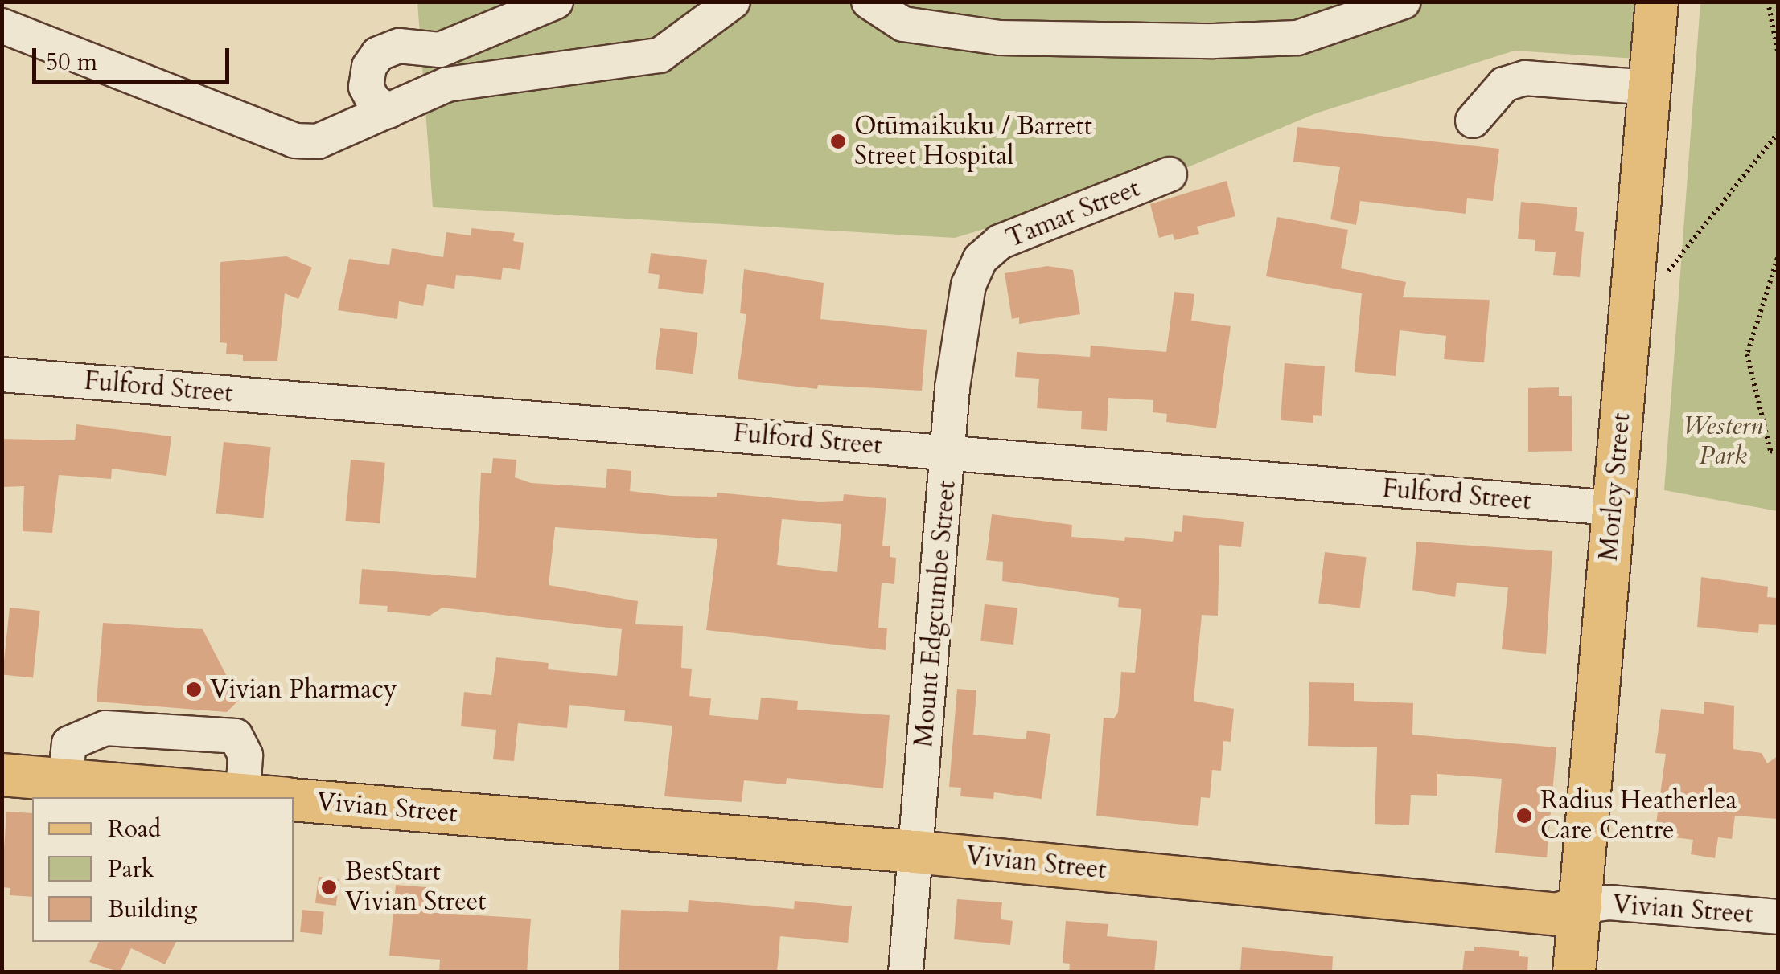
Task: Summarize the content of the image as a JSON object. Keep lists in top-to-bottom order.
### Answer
{
  "streets": {
    "main road": ["Morley Street", "Vivian Street"],
    "street": ["Tamar Street", "Fulford Street", "Mount Edgcumbe Street"]
  },
  "crossings": [
    ["Tamar Street", "Mount Edgcumbe Street"],
    ["Fulford Street", "Morley Street"],
    ["Fulford Street", "Mount Edgcumbe Street"],
    ["Morley Street", "Vivian Street"],
    ["Mount Edgcumbe Street", "Vivian Street"]
  ],
  "parks": ["Western Park"],
  "places": [
    "Otūmaikuku / Barrett Street Hospital",
    "Vivian Pharmacy",
    "Radius Heatherlea Care Centre",
    "BestStart Vivian Street"
  ],
  "legend": ["Road", "Park", "Building"],
  "scale_bar": "50 m"
}
